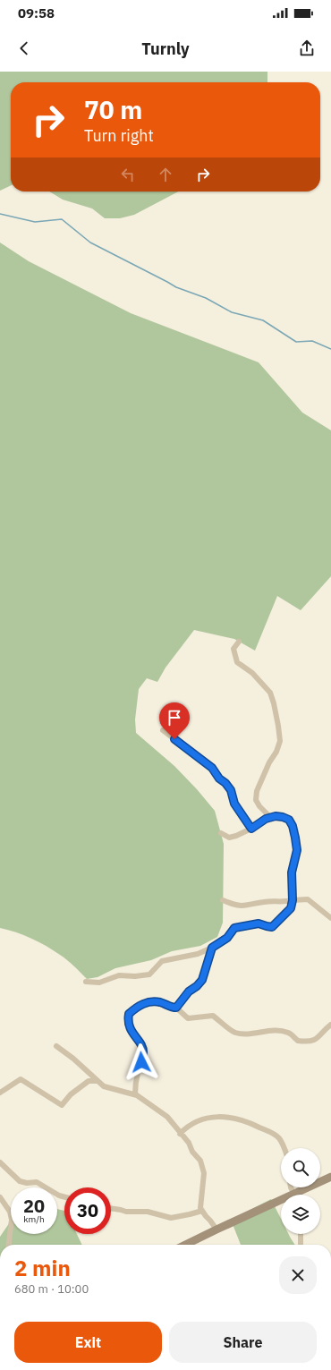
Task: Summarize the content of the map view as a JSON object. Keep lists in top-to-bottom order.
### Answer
{
  "page": {
    "status": "09:58",
    "header": "Turnly",
    "turn": ["70 m", "Turn right"],
    "speed": "20 km/h",
    "limit": "30",
    "heading": ["2 min", "680 m · 10:00"],
    "buttons": ["Exit", "Share"]
  }
}
